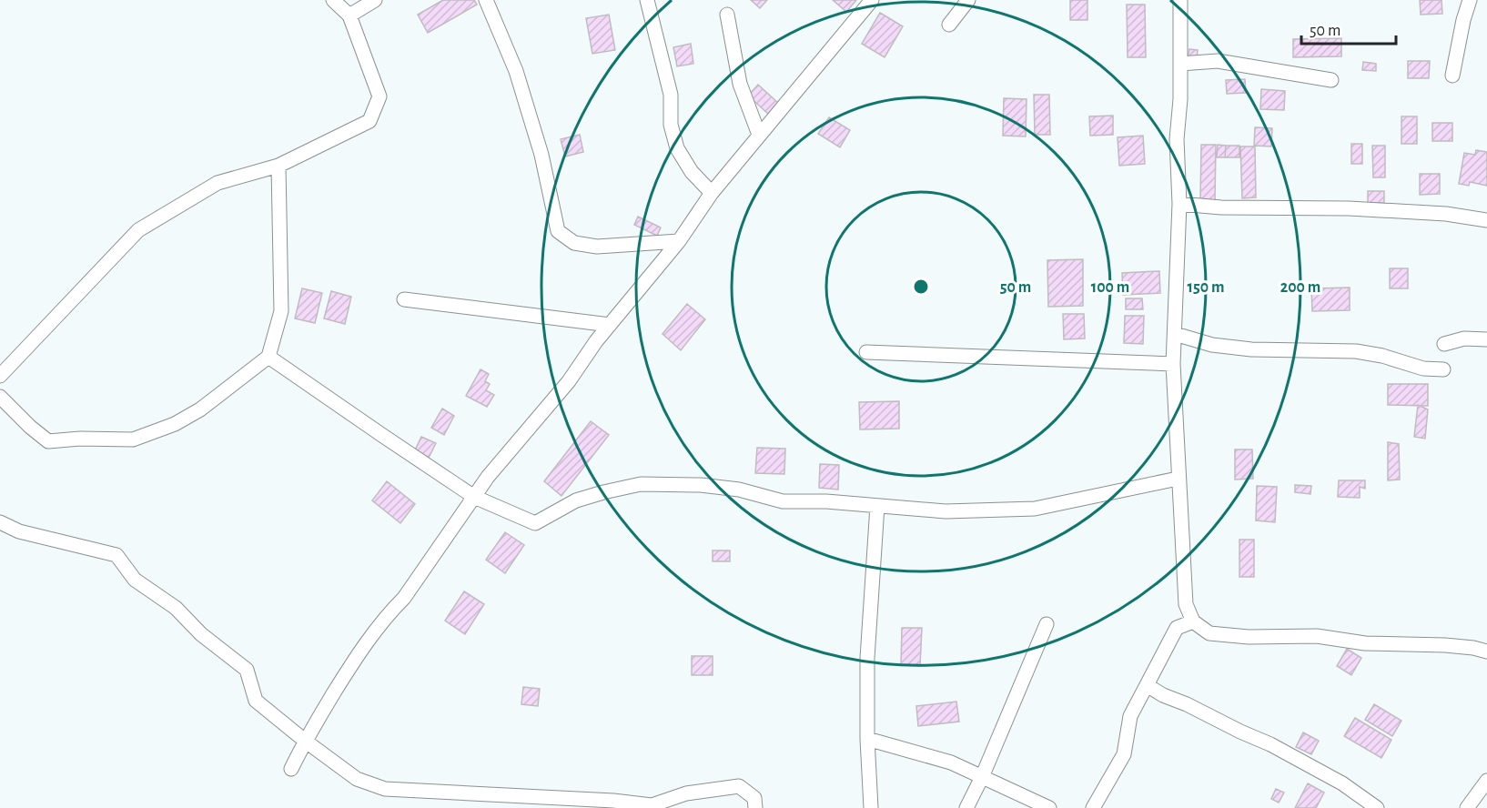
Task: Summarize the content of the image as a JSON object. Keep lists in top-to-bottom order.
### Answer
{
  "scale_bar": "50 m",
  "rings": [
    "50 m",
    "100 m",
    "150 m",
    "200 m"
  ]
}
